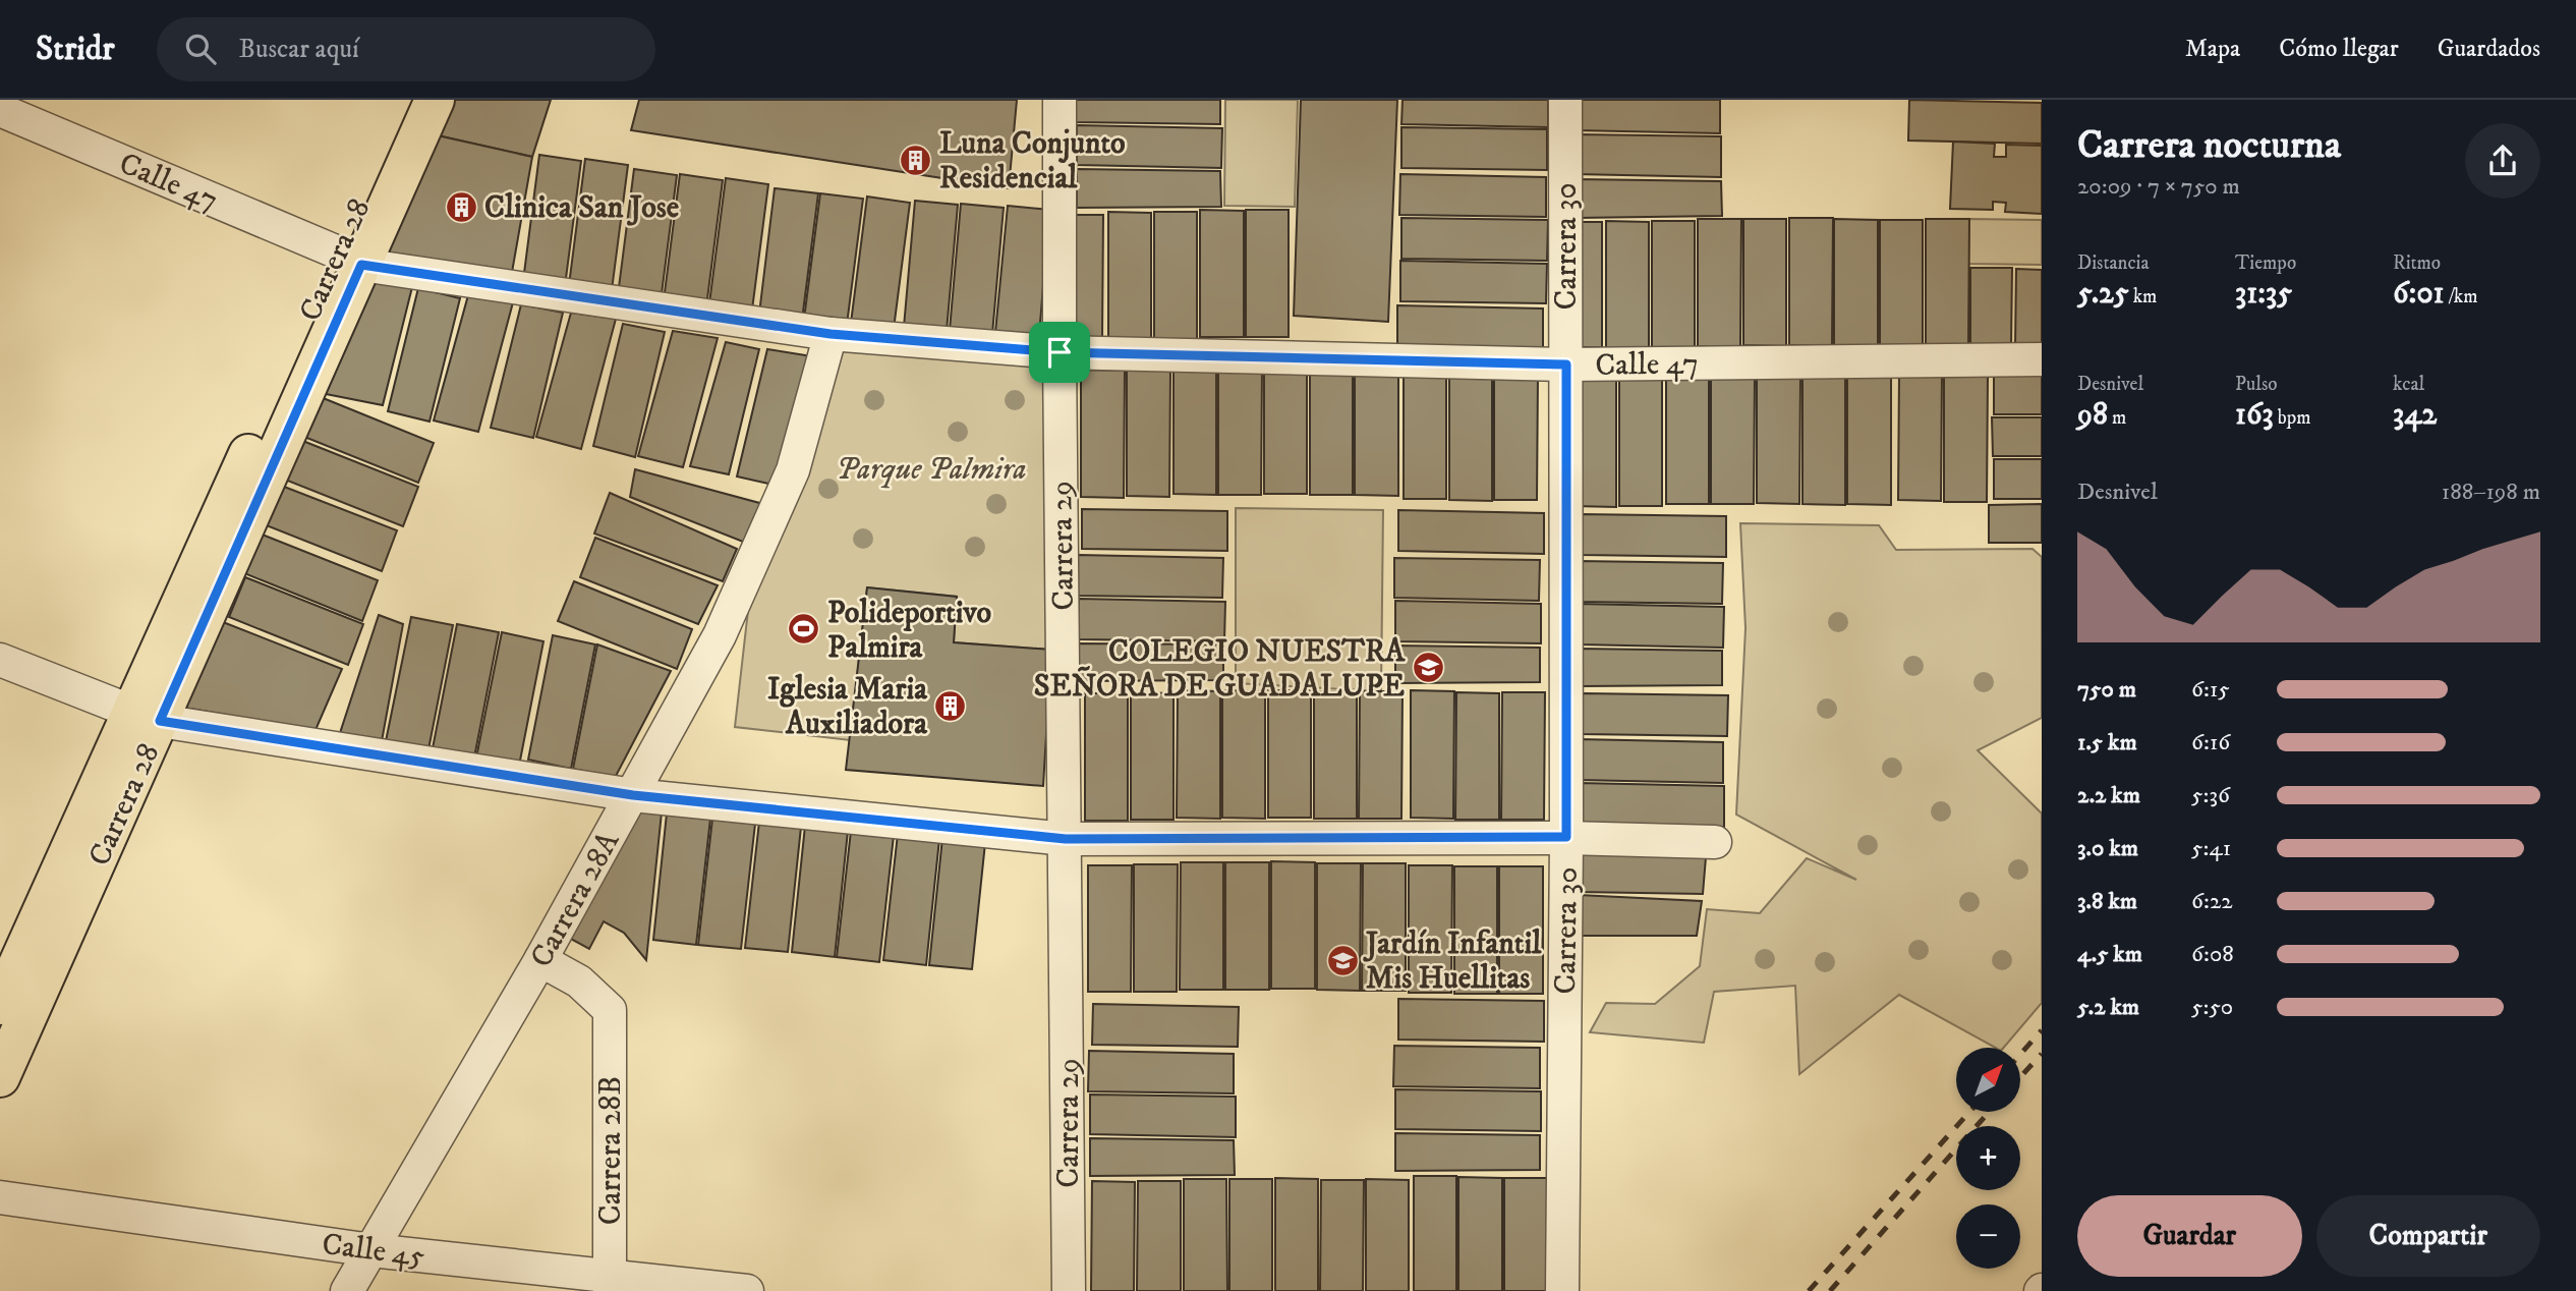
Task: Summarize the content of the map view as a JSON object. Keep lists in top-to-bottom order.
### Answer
{
  "streets": {
    "main road": ["Carrera 28"],
    "street": [
      "Calle 47",
      "Carrera 30",
      "Carrera 29",
      "Carrera 28A",
      "Carrera 28B",
      "Calle 45"
    ]
  },
  "crossings": [
    ["Calle 47", "Carrera 30"],
    ["Calle 47", "Carrera 28"],
    ["Calle 47", "Carrera 29"],
    ["Calle 47", "Carrera 28A"],
    ["Carrera 28A", "Carrera 28B"],
    ["Carrera 28A", "Calle 45"],
    ["Carrera 28B", "Calle 45"]
  ],
  "parks": ["Parque Palmira"],
  "places": {
    "building": ["Luna Conjunto Residencial", "Clinica San Jose", "Iglesia Maria Auxiliadora"],
    "sports": ["Polideportivo Palmira"],
    "school or university": ["COLEGIO NUESTRA SEÑORA DE GUADALUPE", "Jardín Infantil Mis Huellitas"]
  },
  "north": "top right",
  "page": {
    "header": "Stridr",
    "search": "Buscar aquí",
    "nav": ["Mapa", "Cómo llegar", "Guardados"],
    "heading": ["Carrera nocturna", "20:09 · 7 × 750 m"],
    "stats": [
      ["Distancia", "5.25 km"],
      ["Tiempo", "31:35"],
      ["Ritmo", "6:01 /km"],
      ["Desnivel", "98 m"],
      ["Pulso", "163 bpm"],
      ["kcal", "342"]
    ],
    "chart": ["Desnivel", "188–198 m"],
    "list": [
      {
        "name": "750 m",
        "note": "6:15"
      },
      {
        "name": "1.5 km",
        "note": "6:16"
      },
      {
        "name": "2.2 km",
        "note": "5:36"
      },
      {
        "name": "3.0 km",
        "note": "5:41"
      },
      {
        "name": "3.8 km",
        "note": "6:22"
      },
      {
        "name": "4.5 km",
        "note": "6:08"
      },
      {
        "name": "5.2 km",
        "note": "5:50"
      }
    ],
    "map_buttons": ["+", "−"],
    "buttons": ["Guardar", "Compartir"]
  }
}
